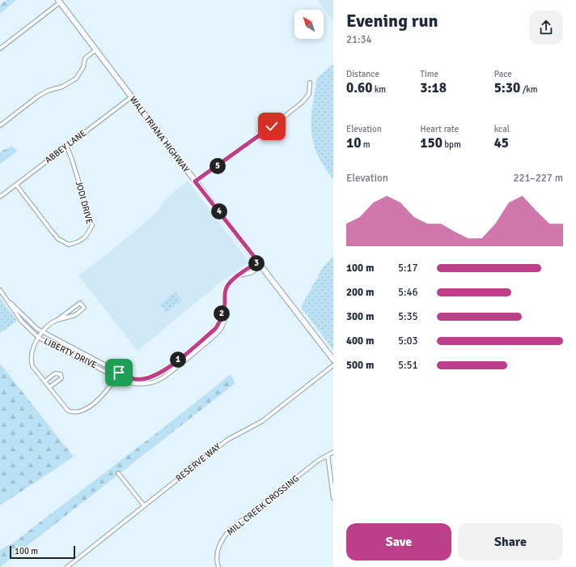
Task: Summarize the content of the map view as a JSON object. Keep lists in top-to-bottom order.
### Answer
{
  "streets": {
    "main road": ["WALL TRIANA HIGHWAY"],
    "street": [
      "ABBEY LANE",
      "JODI DRIVE",
      "LIBERTY DRIVE",
      "RESERVE WAY",
      "MILL CREEK CROSSING"
    ]
  },
  "crossings": [
    ["WALL TRIANA HIGHWAY", "ABBEY LANE"],
    ["WALL TRIANA HIGHWAY", "LIBERTY DRIVE"],
    ["ABBEY LANE", "JODI DRIVE"]
  ],
  "scale_bar": "100 m",
  "north": "top left",
  "page": {
    "heading": ["Evening run", "21:34"],
    "stats": [
      ["Distance", "0.60 km"],
      ["Time", "3:18"],
      ["Pace", "5:30 /km"],
      ["Elevation", "10 m"],
      ["Heart rate", "150 bpm"],
      ["kcal", "45"]
    ],
    "pins": [
      "5",
      "4",
      "3",
      "2",
      "1"
    ],
    "chart": ["Elevation", "221–227 m"],
    "list": [
      {
        "name": "100 m",
        "note": "5:17"
      },
      {
        "name": "200 m",
        "note": "5:46"
      },
      {
        "name": "300 m",
        "note": "5:35"
      },
      {
        "name": "400 m",
        "note": "5:03"
      },
      {
        "name": "500 m",
        "note": "5:51"
      }
    ],
    "buttons": ["Save", "Share"],
    "scale": "100 m"
  }
}
